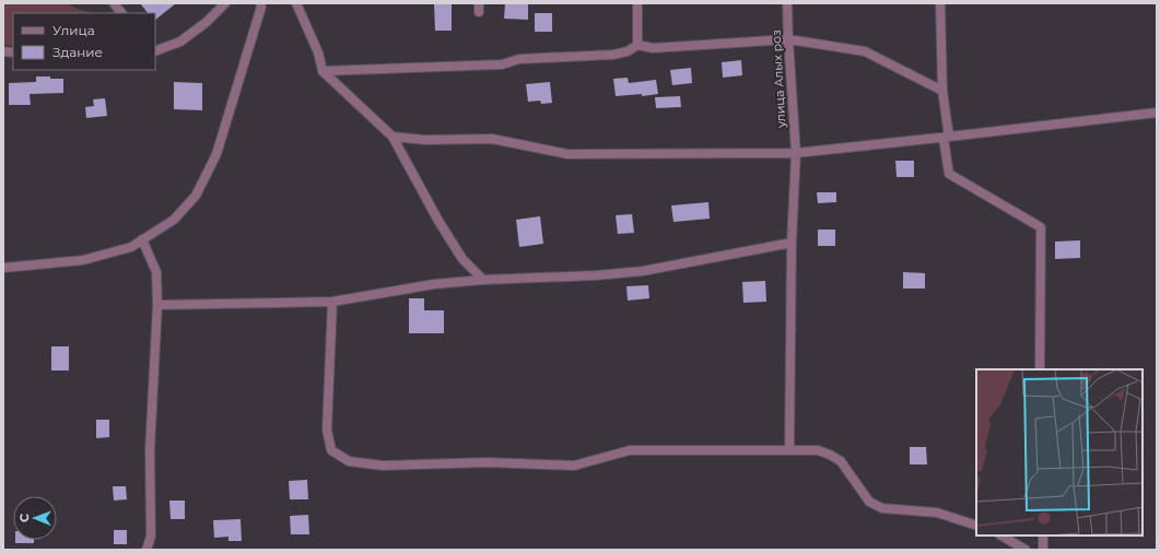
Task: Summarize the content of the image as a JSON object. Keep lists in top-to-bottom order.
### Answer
{
  "streets": {
    "street": ["улица Алых роз"]
  },
  "legend": ["Улица", "Здание"],
  "north": "left"
}
